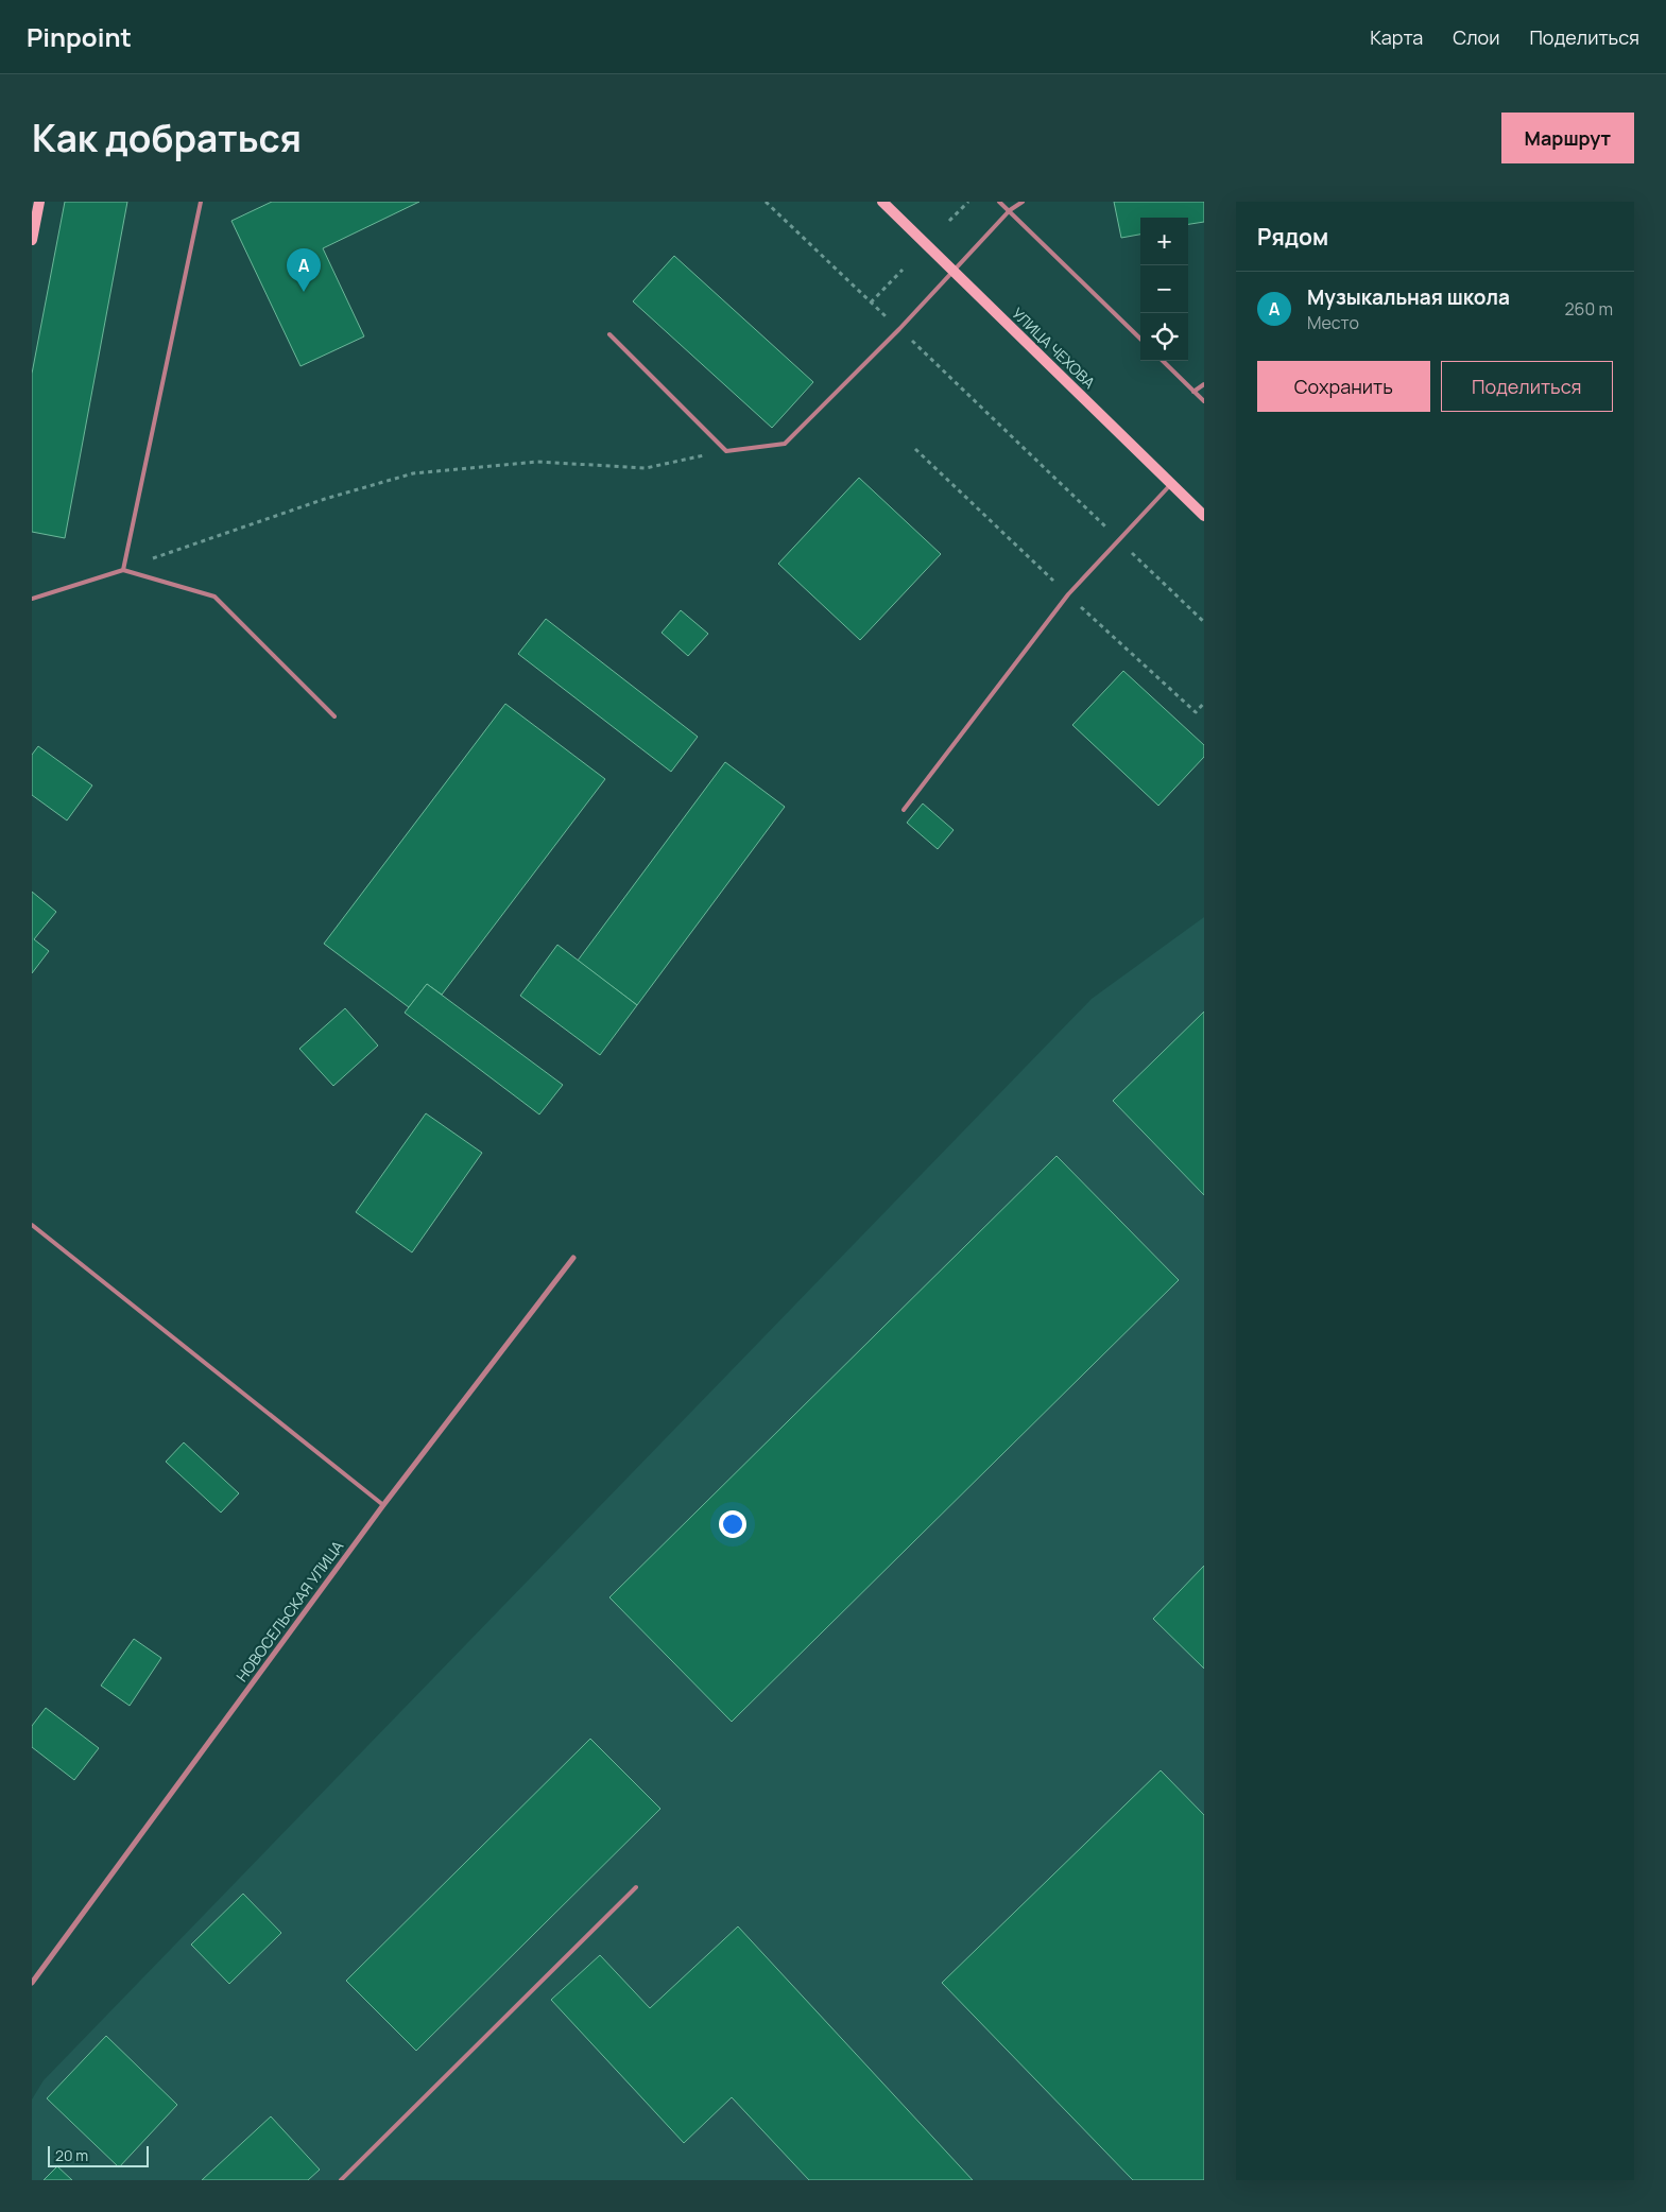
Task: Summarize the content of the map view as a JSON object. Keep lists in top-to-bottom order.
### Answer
{
  "streets": {
    "main road": ["УЛИЦА ЧЕХОВА"],
    "street": ["НОВОСЕЛЬСКАЯ УЛИЦА"]
  },
  "scale_bar": "20 m",
  "page": {
    "header": "Pinpoint",
    "nav": ["Карта", "Слои", "Поделиться"],
    "title": "Как добраться",
    "buttons": [
      "Маршрут",
      ["Сохранить", "Поделиться"]
    ],
    "heading": "Рядом",
    "map_buttons": ["+", "−"],
    "pins": "A",
    "list": [
      {
        "mark": "A",
        "name": "Музыкальная школа",
        "note": "Место",
        "value": "260 m"
      }
    ],
    "scale": "20 m"
  }
}
